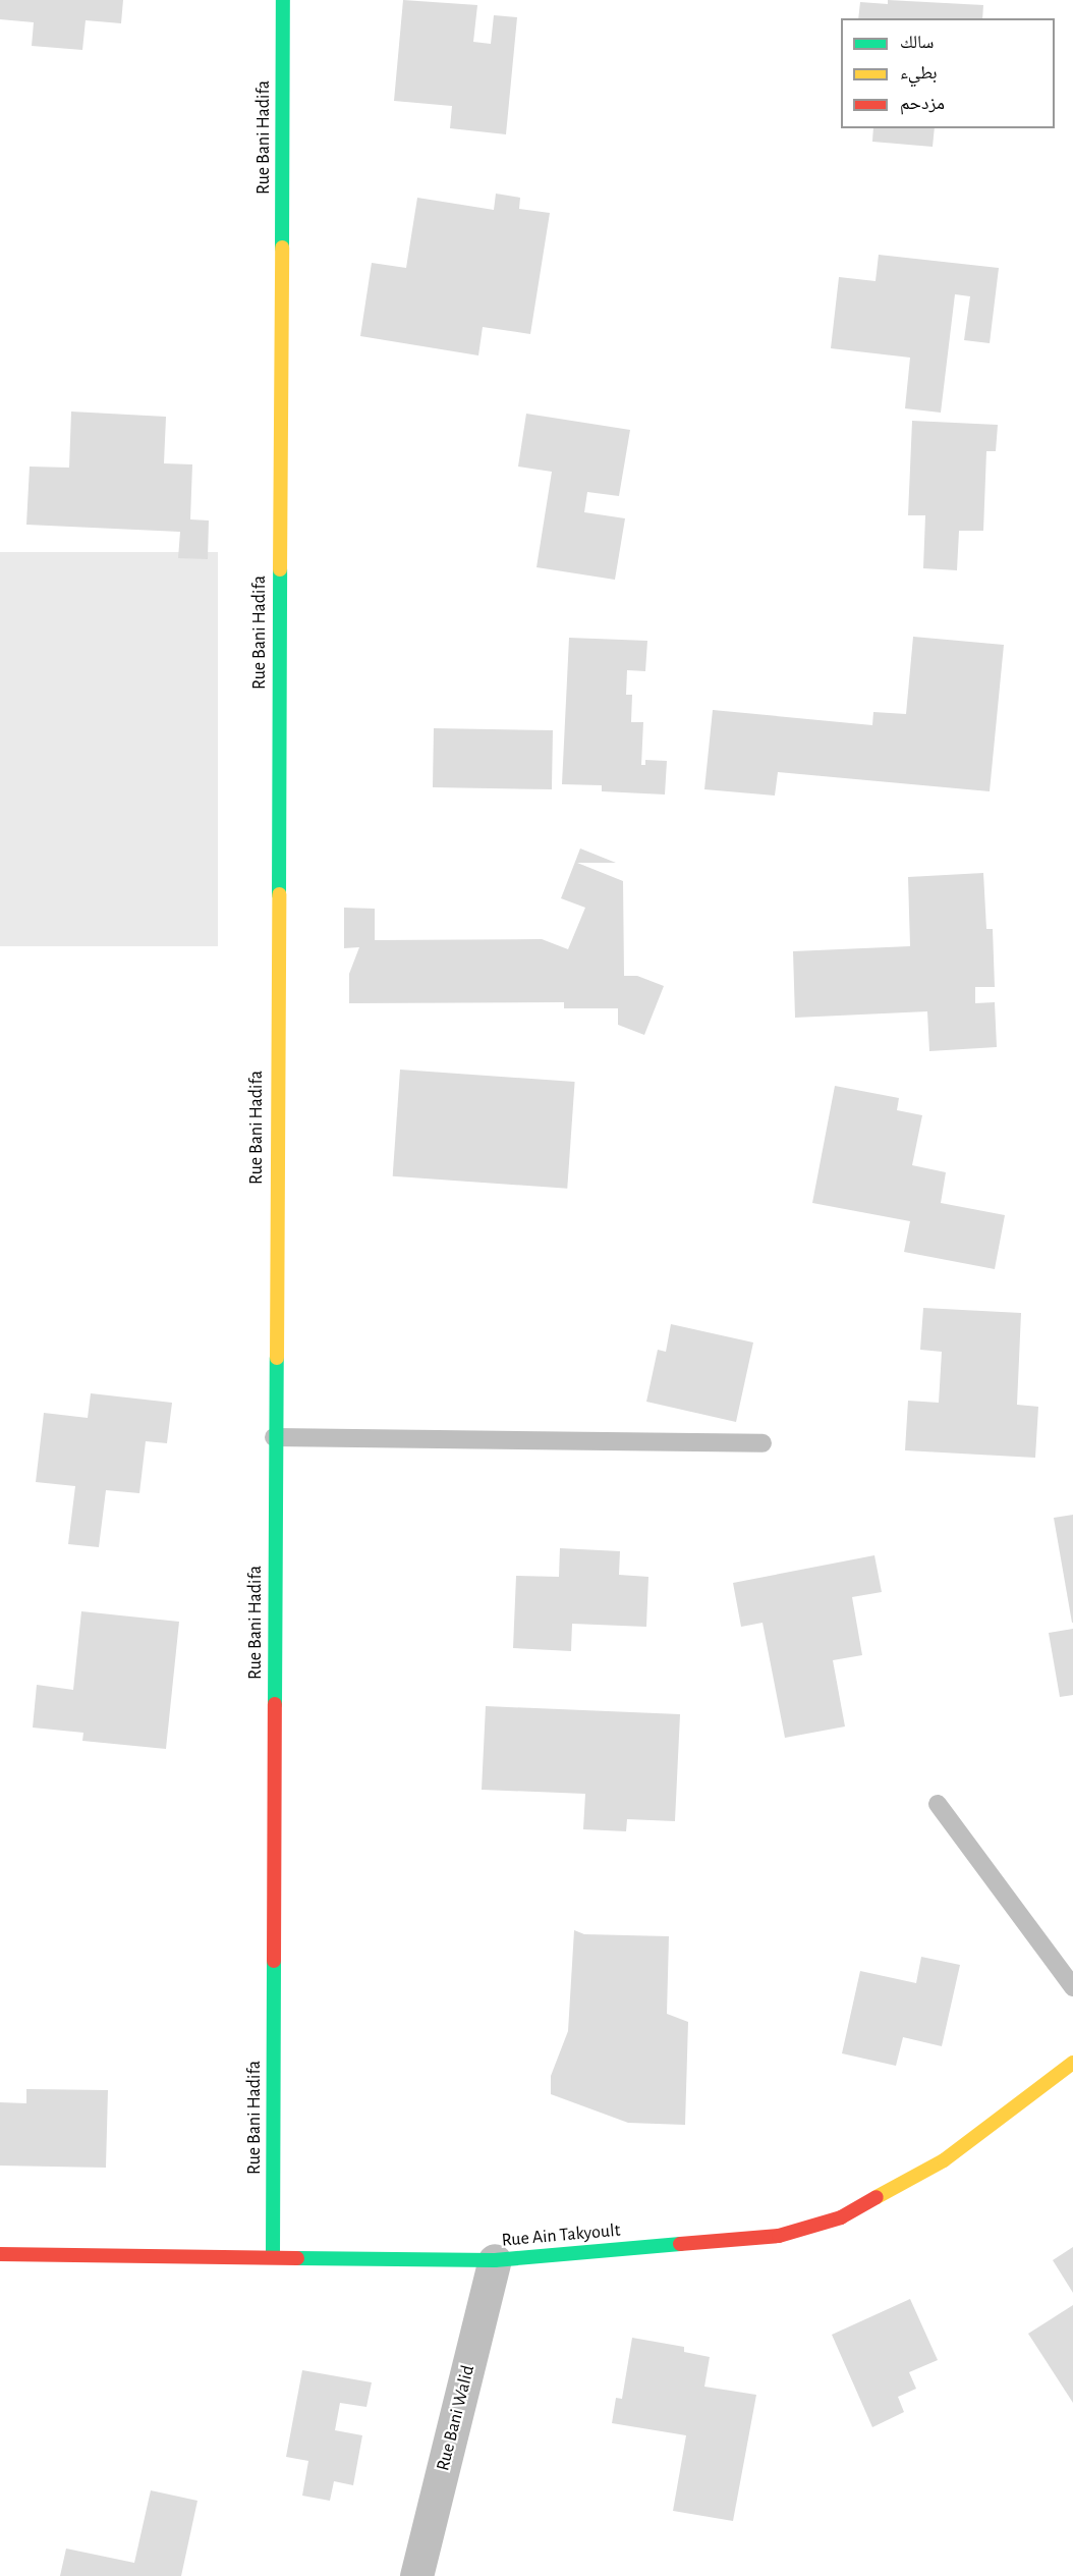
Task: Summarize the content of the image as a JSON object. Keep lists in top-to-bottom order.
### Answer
{
  "streets": {
    "street": ["Rue Bani Hadifa", "Rue Ain Takyoult", "Rue Bani Walid"]
  },
  "crossings": [
    ["Rue Bani Hadifa", "Rue Ain Takyoult"],
    ["Rue Ain Takyoult", "Rue Bani Walid"]
  ],
  "legend": ["سالك", "بطيء", "مزدحم"]
}
